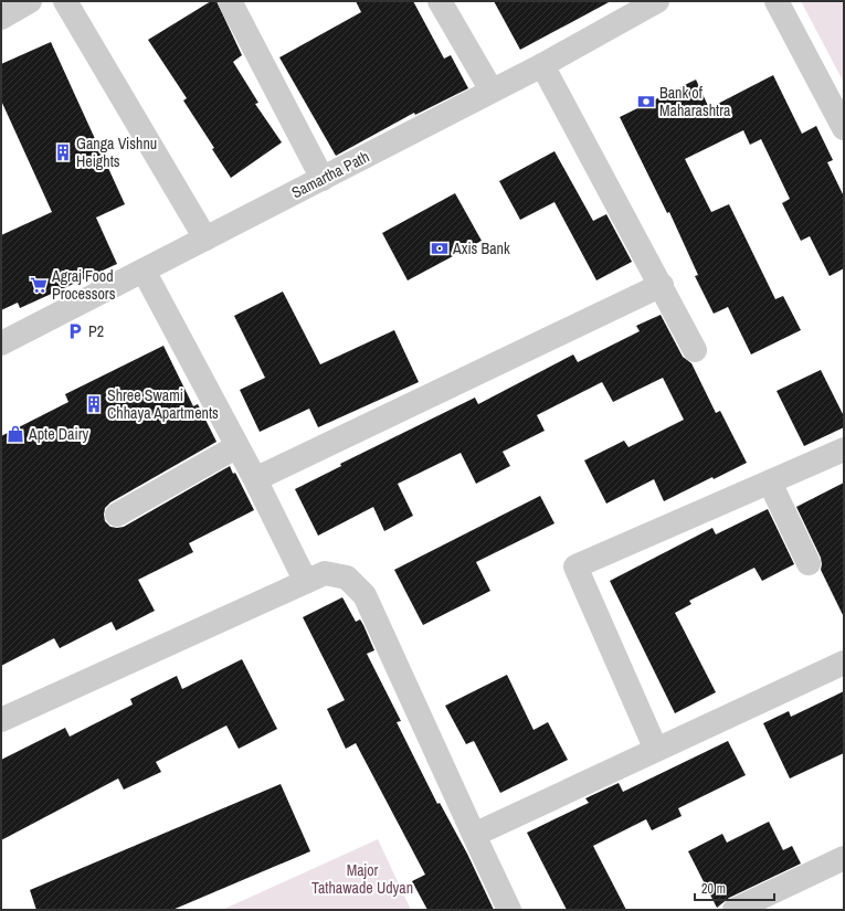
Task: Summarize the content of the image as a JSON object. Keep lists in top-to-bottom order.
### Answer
{
  "streets": {
    "street": ["Samartha Path"]
  },
  "parks": ["Major Tathawade Udyan"],
  "places": {
    "bank": ["Bank of Maharashtra", "Axis Bank"],
    "building": ["Ganga Vishnu Heights", "Shree Swami Chhaya Apartments"],
    "supermarket": ["Agraj Food Processors"],
    "parking": ["P2"],
    "shop": ["Apte Dairy"]
  },
  "scale_bar": "20 m"
}
